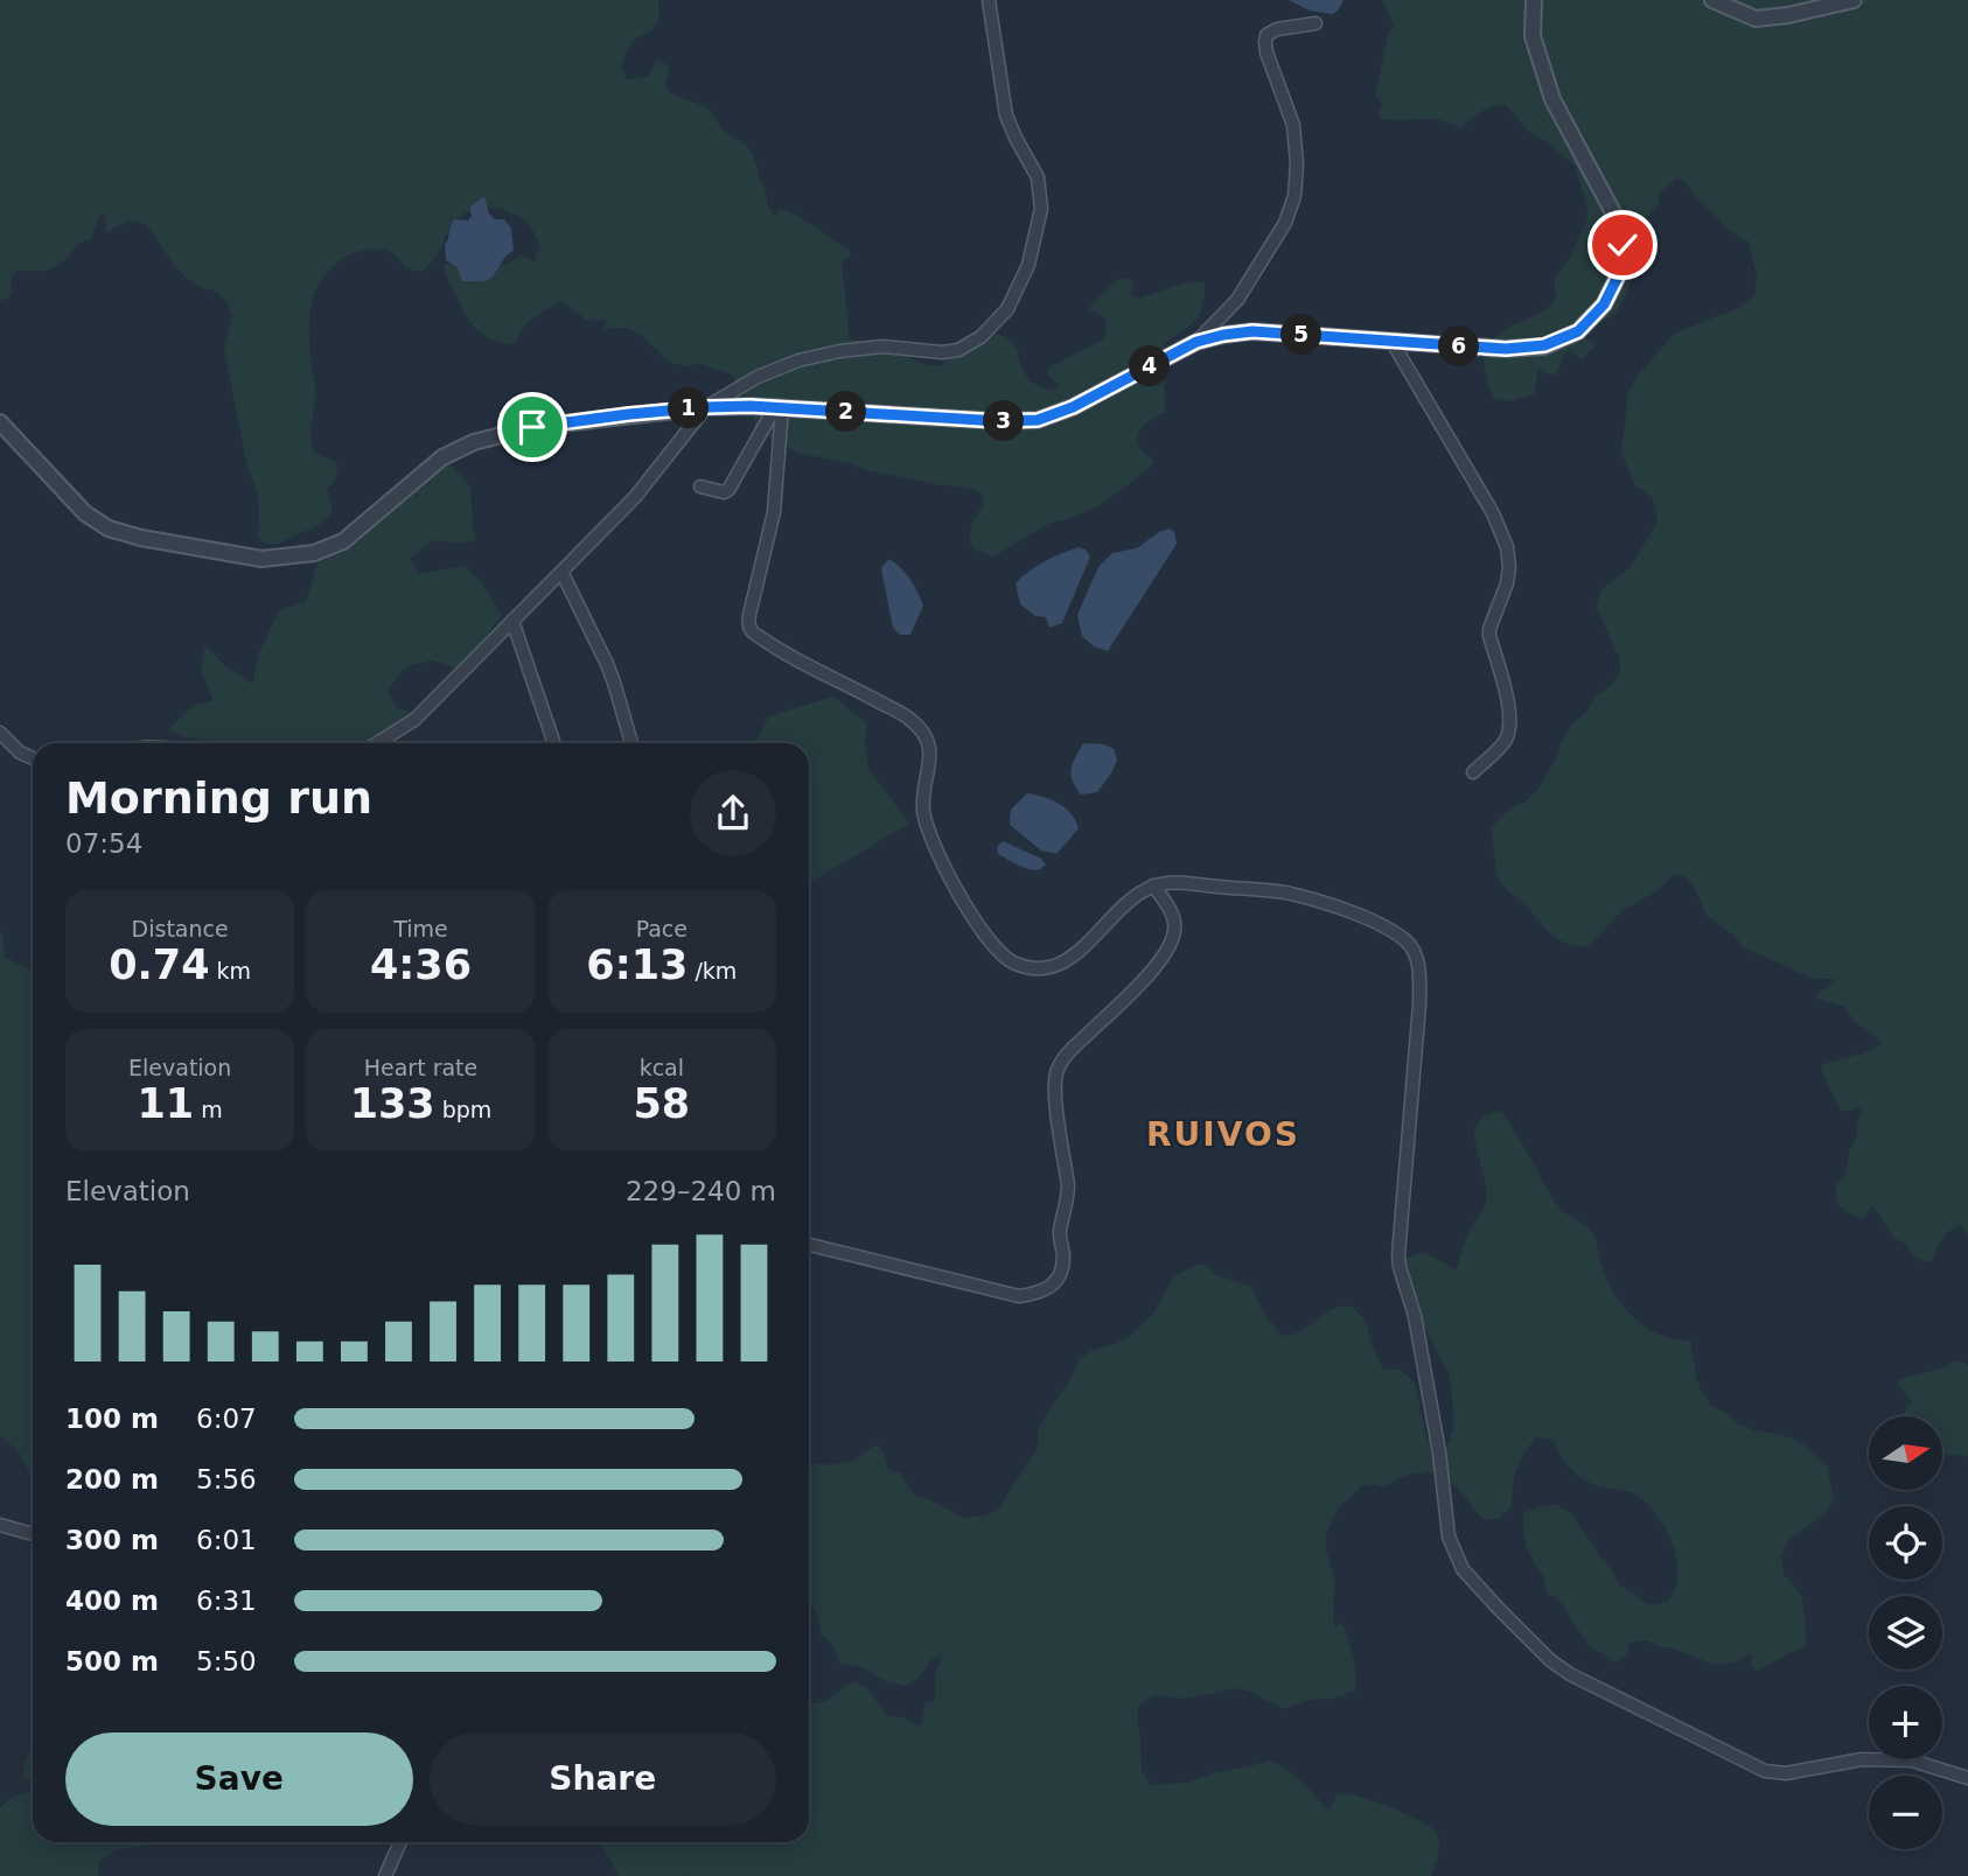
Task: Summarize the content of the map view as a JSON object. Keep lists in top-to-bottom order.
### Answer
{
  "districts": ["RUIVOS"],
  "north": "right",
  "page": {
    "pins": [
      "5",
      "6",
      "4",
      "1",
      "2",
      "3"
    ],
    "heading": ["Morning run", "07:54"],
    "stats": [
      ["Distance", "0.74 km"],
      ["Time", "4:36"],
      ["Pace", "6:13 /km"],
      ["Elevation", "11 m"],
      ["Heart rate", "133 bpm"],
      ["kcal", "58"]
    ],
    "chart": ["Elevation", "229–240 m"],
    "list": [
      {
        "name": "100 m",
        "note": "6:07"
      },
      {
        "name": "200 m",
        "note": "5:56"
      },
      {
        "name": "300 m",
        "note": "6:01"
      },
      {
        "name": "400 m",
        "note": "6:31"
      },
      {
        "name": "500 m",
        "note": "5:50"
      }
    ],
    "map_buttons": ["+", "−"],
    "buttons": ["Save", "Share"]
  }
}
